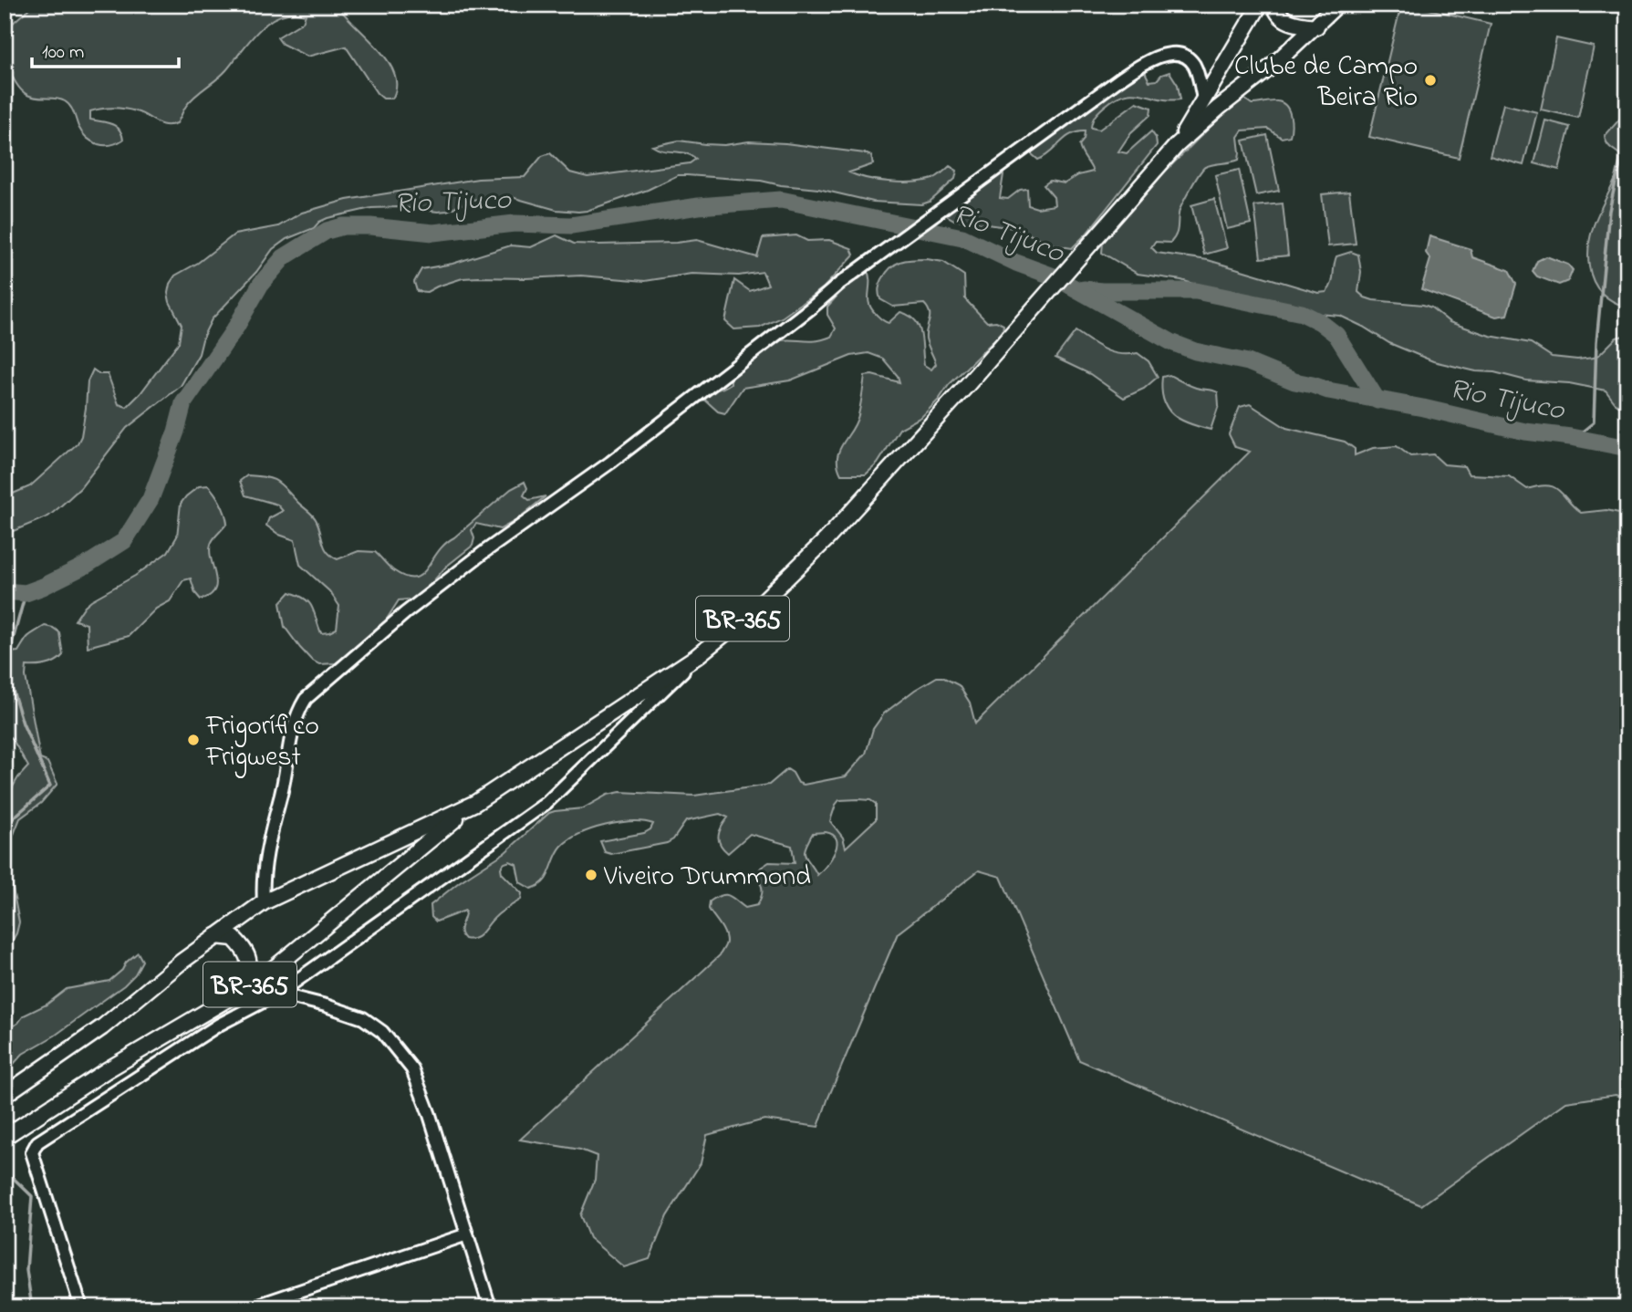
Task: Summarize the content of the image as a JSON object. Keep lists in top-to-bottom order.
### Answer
{
  "streets": {
    "main road": ["BR-365"]
  },
  "water": ["Rio Tijuco"],
  "places": ["Clube de Campo Beira Rio", "Frigorífico Frigwest", "Viveiro Drummond"],
  "scale_bar": "100 m"
}
